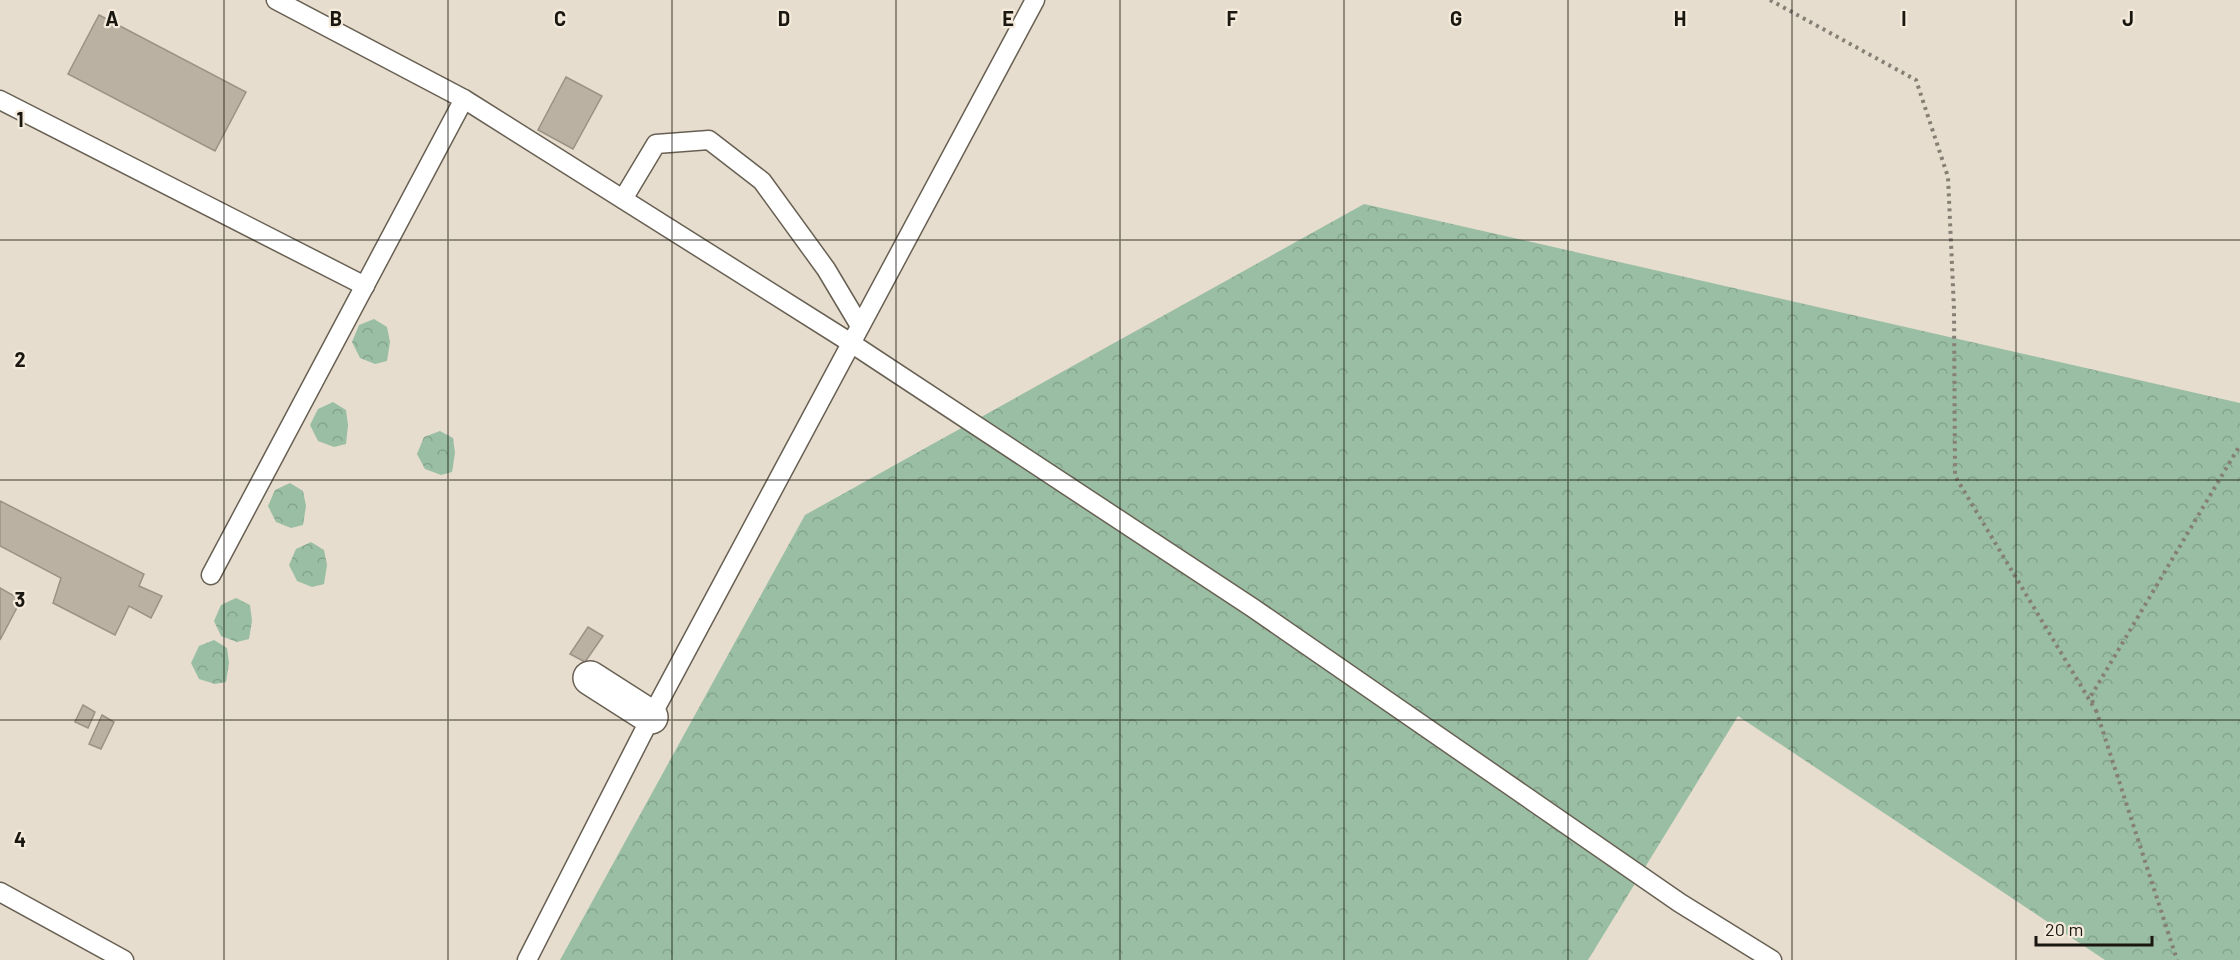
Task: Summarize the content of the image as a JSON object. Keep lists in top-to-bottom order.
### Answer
{
  "scale_bar": "20 m",
  "grid": {
    "columns": [
      "A",
      "B",
      "C",
      "D",
      "E",
      "F",
      "G",
      "H",
      "I",
      "J"
    ],
    "rows": [
      "1",
      "2",
      "3",
      "4"
    ]
  }
}
